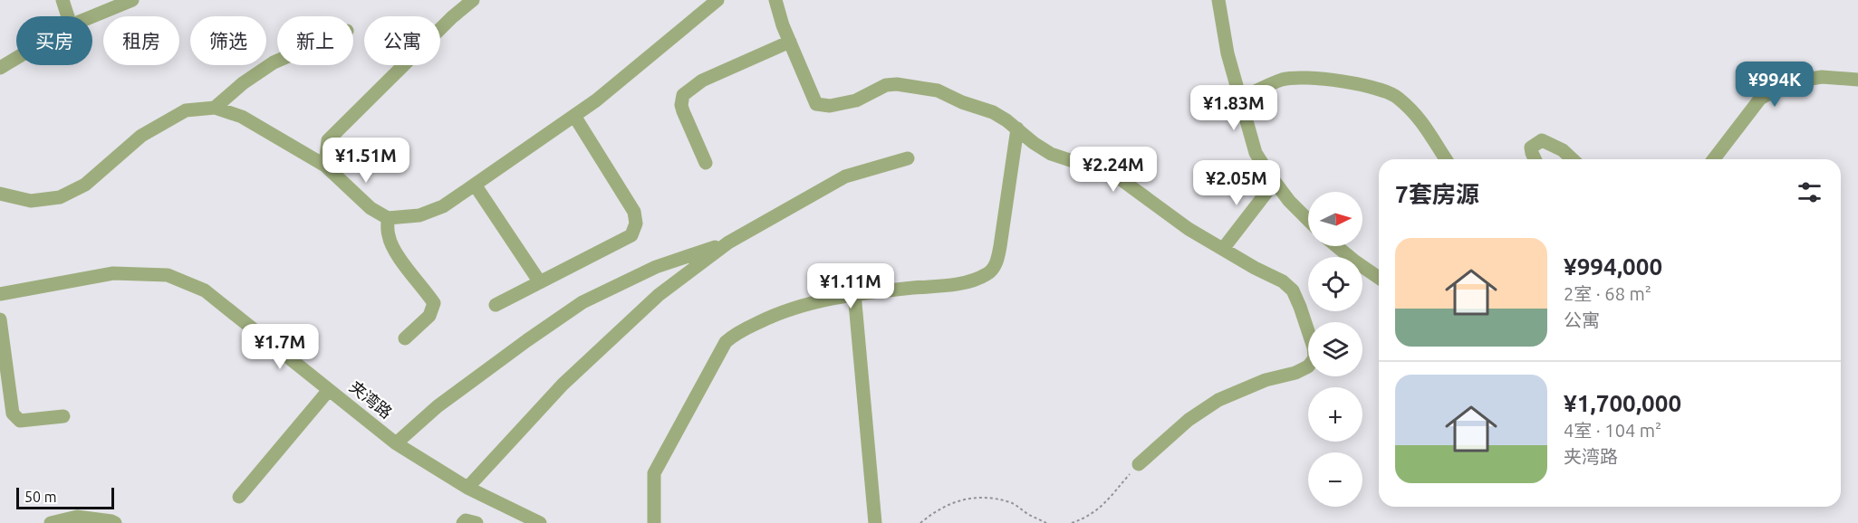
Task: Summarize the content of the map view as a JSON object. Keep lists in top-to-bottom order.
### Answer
{
  "streets": {
    "street": ["夹湾路"]
  },
  "scale_bar": "50 m",
  "north": "right",
  "page": {
    "chip": [
      "买房",
      "租房",
      "筛选",
      "新上",
      "公寓"
    ],
    "price": [
      "¥994K",
      "¥1.83M",
      "¥1.51M",
      "¥2.24M",
      "¥2.05M",
      "¥1.11M",
      "¥1.7M"
    ],
    "heading": "7套房源",
    "map_buttons": ["+", "−"],
    "list": [
      {
        "name": "¥994,000",
        "note": "2室 · 68 m² · 公寓"
      },
      {
        "name": "¥1,700,000",
        "note": "4室 · 104 m² · 夹湾路"
      }
    ],
    "scale": "50 m"
  }
}
